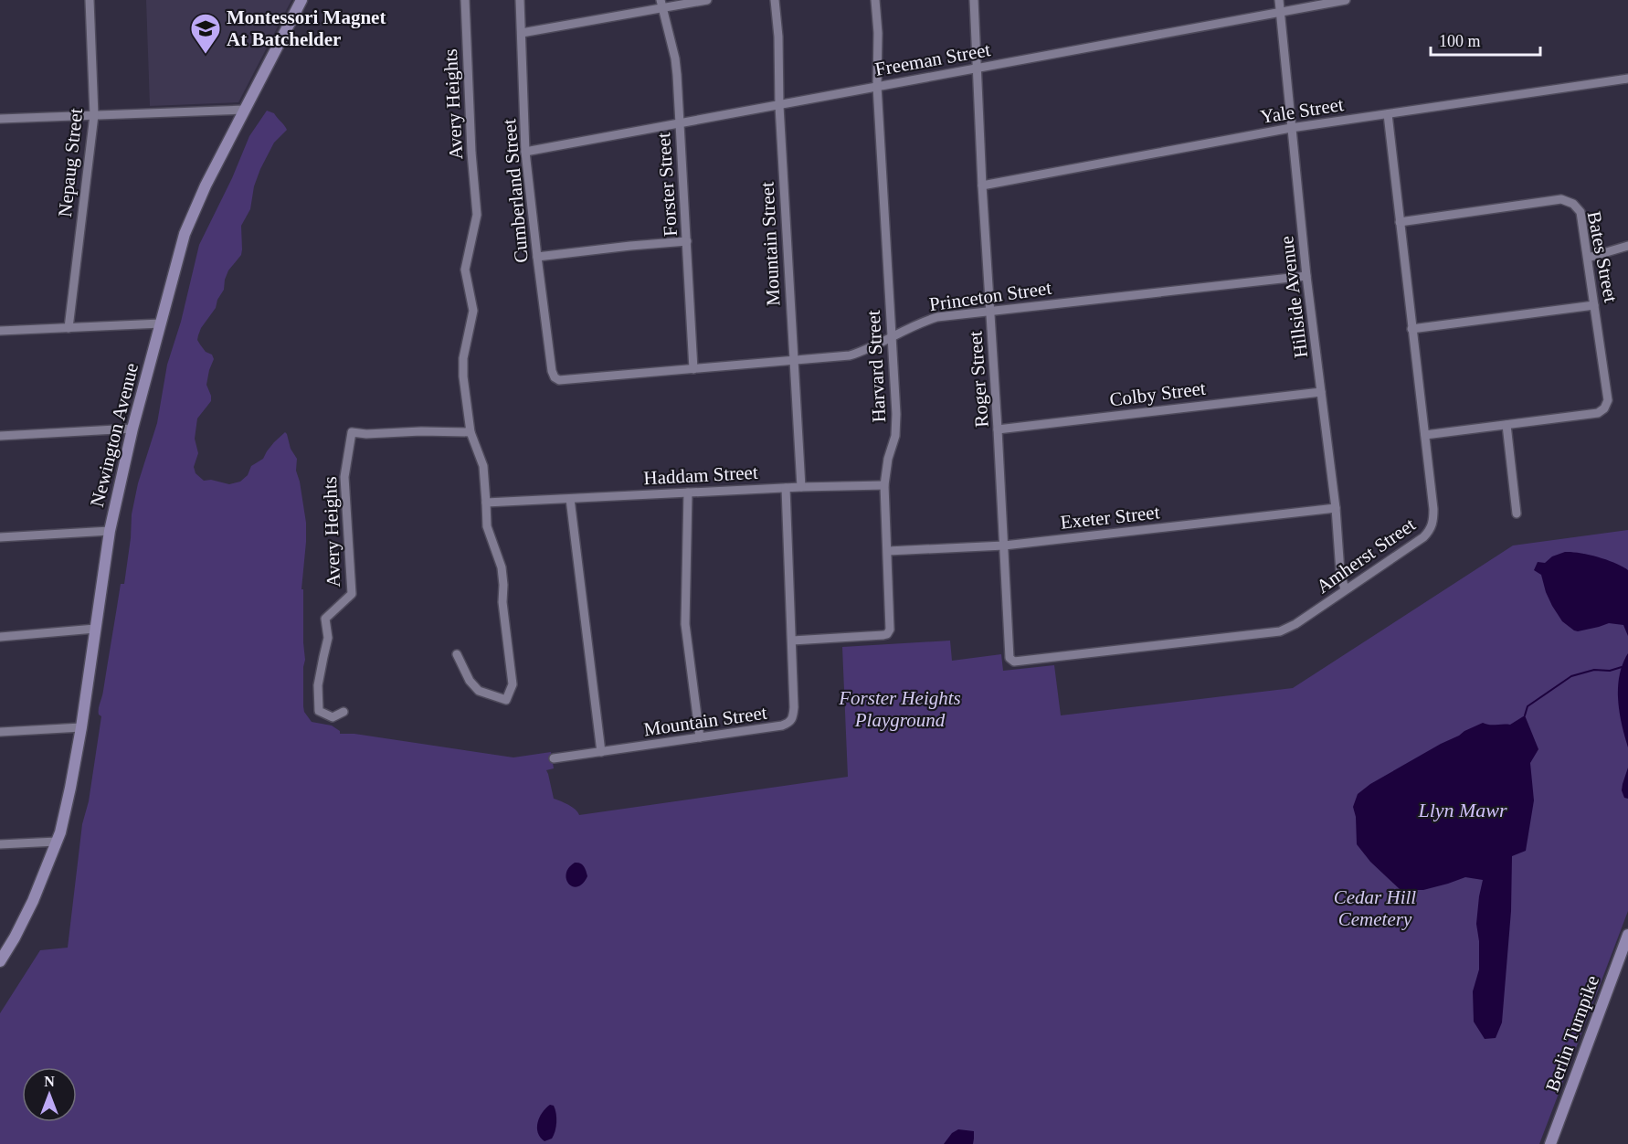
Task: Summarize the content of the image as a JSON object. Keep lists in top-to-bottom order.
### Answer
{
  "streets": {
    "main road": ["Newington Avenue", "Berlin Turnpike"],
    "street": [
      "Freeman Street",
      "Avery Heights",
      "Yale Street",
      "Nepaug Street",
      "Forster Street",
      "Cumberland Street",
      "Mountain Street",
      "Bates Street",
      "Princeton Street",
      "Hillside Avenue",
      "Harvard Street",
      "Roger Street",
      "Colby Street",
      "Haddam Street",
      "Exeter Street",
      "Amherst Street"
    ]
  },
  "crossings": [
    ["Freeman Street", "Forster Street"],
    ["Freeman Street", "Cumberland Street"],
    ["Freeman Street", "Mountain Street"],
    ["Freeman Street", "Hillside Avenue"],
    ["Freeman Street", "Harvard Street"],
    ["Freeman Street", "Roger Street"],
    ["Avery Heights", "Haddam Street"],
    ["Yale Street", "Hillside Avenue"],
    ["Yale Street", "Roger Street"],
    ["Yale Street", "Amherst Street"],
    ["Forster Street", "Princeton Street"],
    ["Cumberland Street", "Princeton Street"],
    ["Mountain Street", "Princeton Street"],
    ["Mountain Street", "Harvard Street"],
    ["Mountain Street", "Haddam Street"],
    ["Bates Street", "Amherst Street"],
    ["Princeton Street", "Hillside Avenue"],
    ["Princeton Street", "Harvard Street"],
    ["Princeton Street", "Roger Street"],
    ["Hillside Avenue", "Colby Street"],
    ["Hillside Avenue", "Exeter Street"],
    ["Hillside Avenue", "Amherst Street"],
    ["Harvard Street", "Haddam Street"],
    ["Harvard Street", "Exeter Street"],
    ["Roger Street", "Colby Street"],
    ["Roger Street", "Exeter Street"],
    ["Roger Street", "Amherst Street"]
  ],
  "water": ["Llyn Mawr"],
  "parks": ["Forster Heights Playground", "Cedar Hill Cemetery"],
  "places": {
    "school or university": ["Montessori Magnet At Batchelder"]
  },
  "scale_bar": "100 m",
  "north": "top"
}
